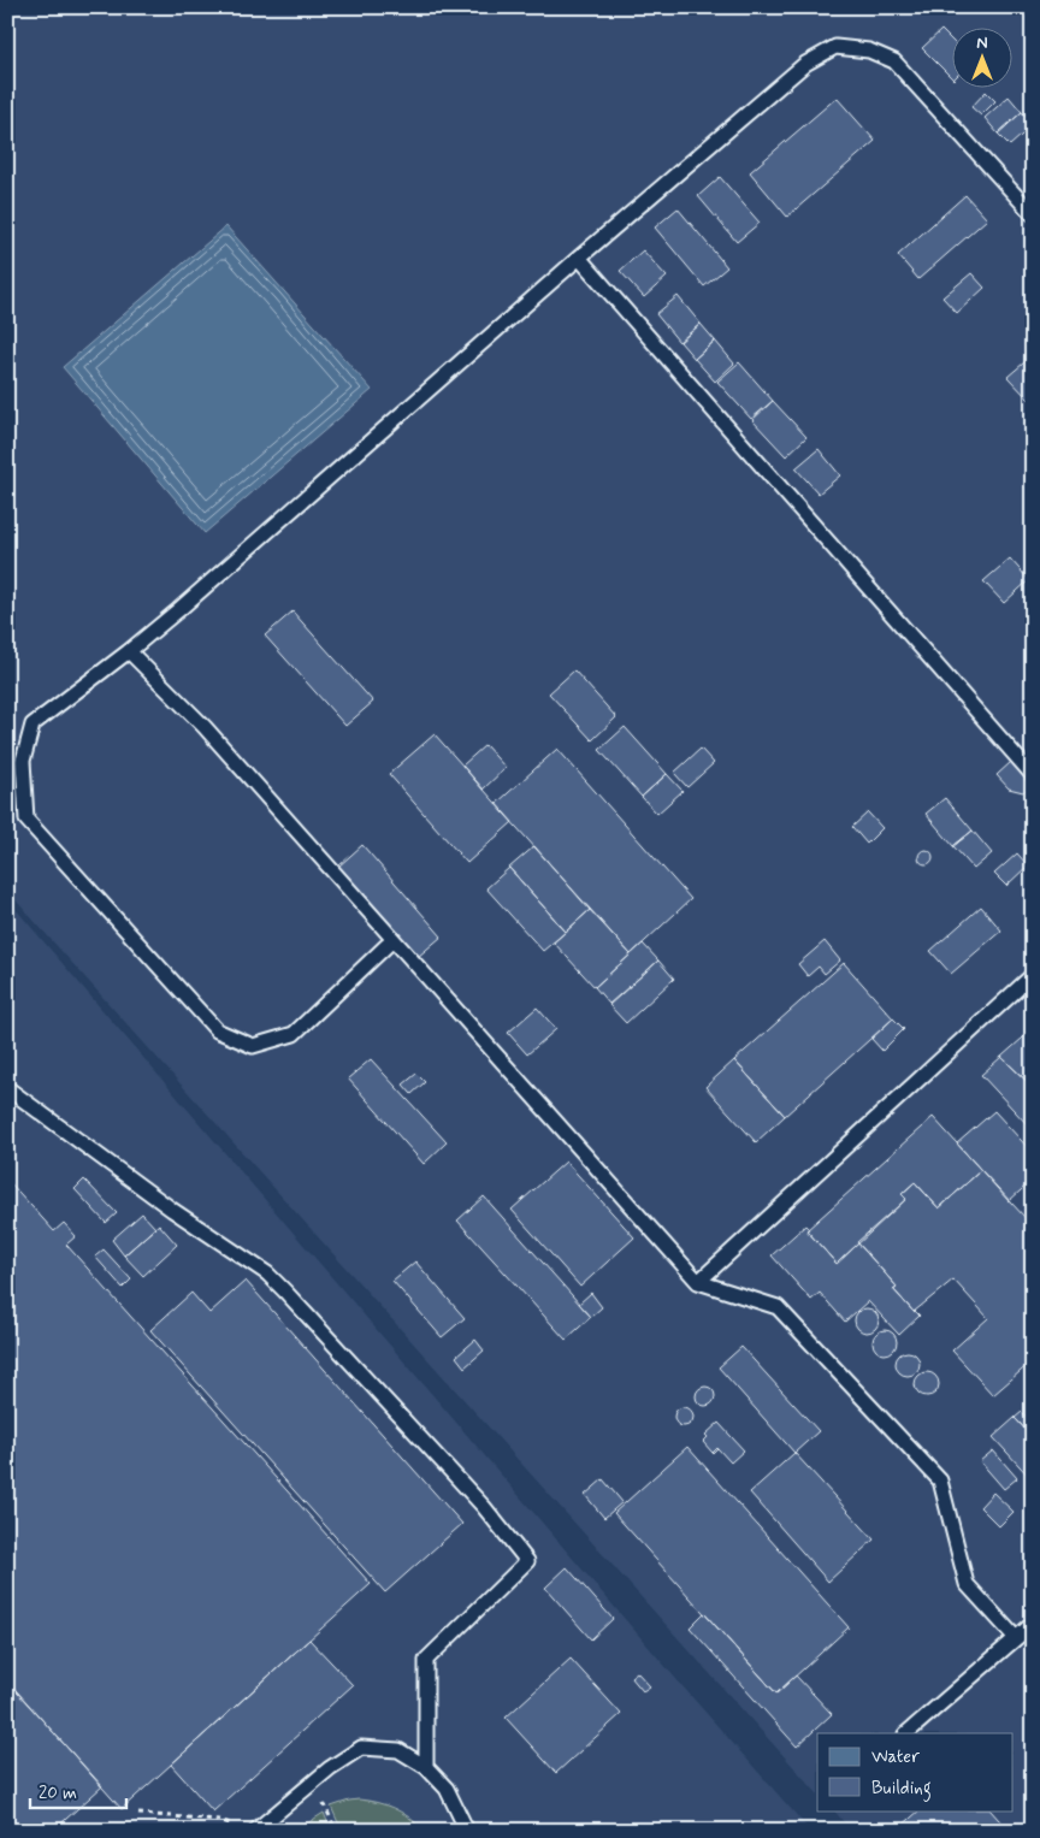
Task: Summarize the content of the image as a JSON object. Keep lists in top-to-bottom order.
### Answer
{
  "legend": ["Water", "Building"],
  "scale_bar": "20 m",
  "north": "top"
}
